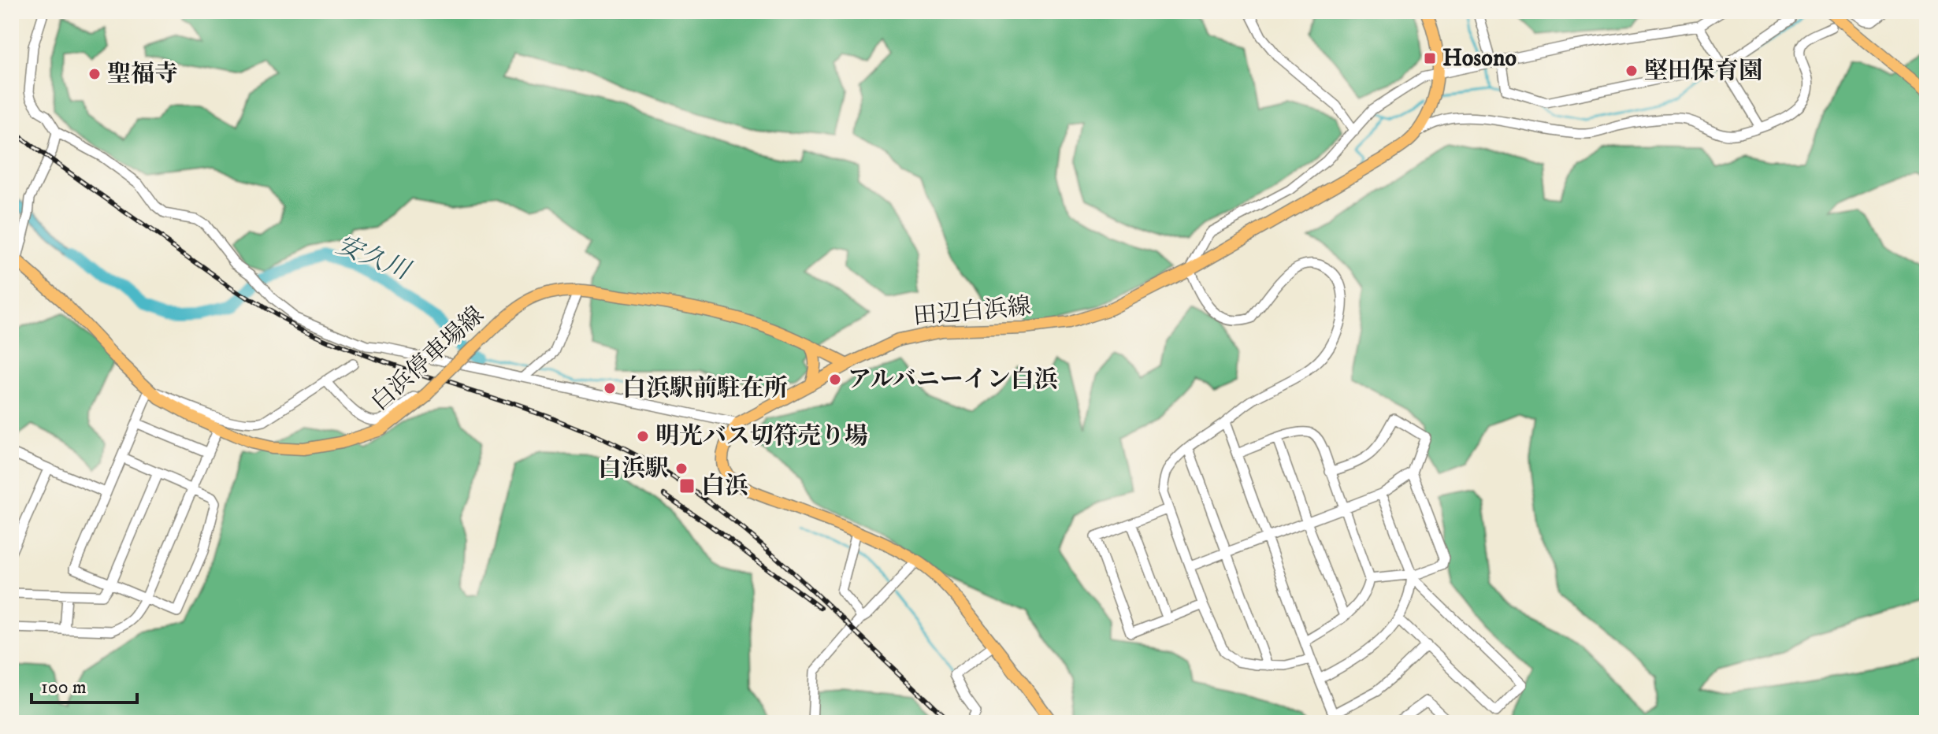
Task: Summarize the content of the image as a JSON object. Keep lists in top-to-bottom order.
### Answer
{
  "streets": {
    "main road": ["田辺白浜線", "白浜停車場線"]
  },
  "crossings": [
    ["田辺白浜線", "白浜停車場線"]
  ],
  "water": ["安久川"],
  "places": {
    "transit": ["Hosono", "白浜"],
    "other": [
      "堅田保育園",
      "聖福寺",
      "アルバニーイン白浜",
      "白浜駅前駐在所",
      "明光バス切符売り場",
      "白浜駅"
    ]
  },
  "scale_bar": "100 m"
}
